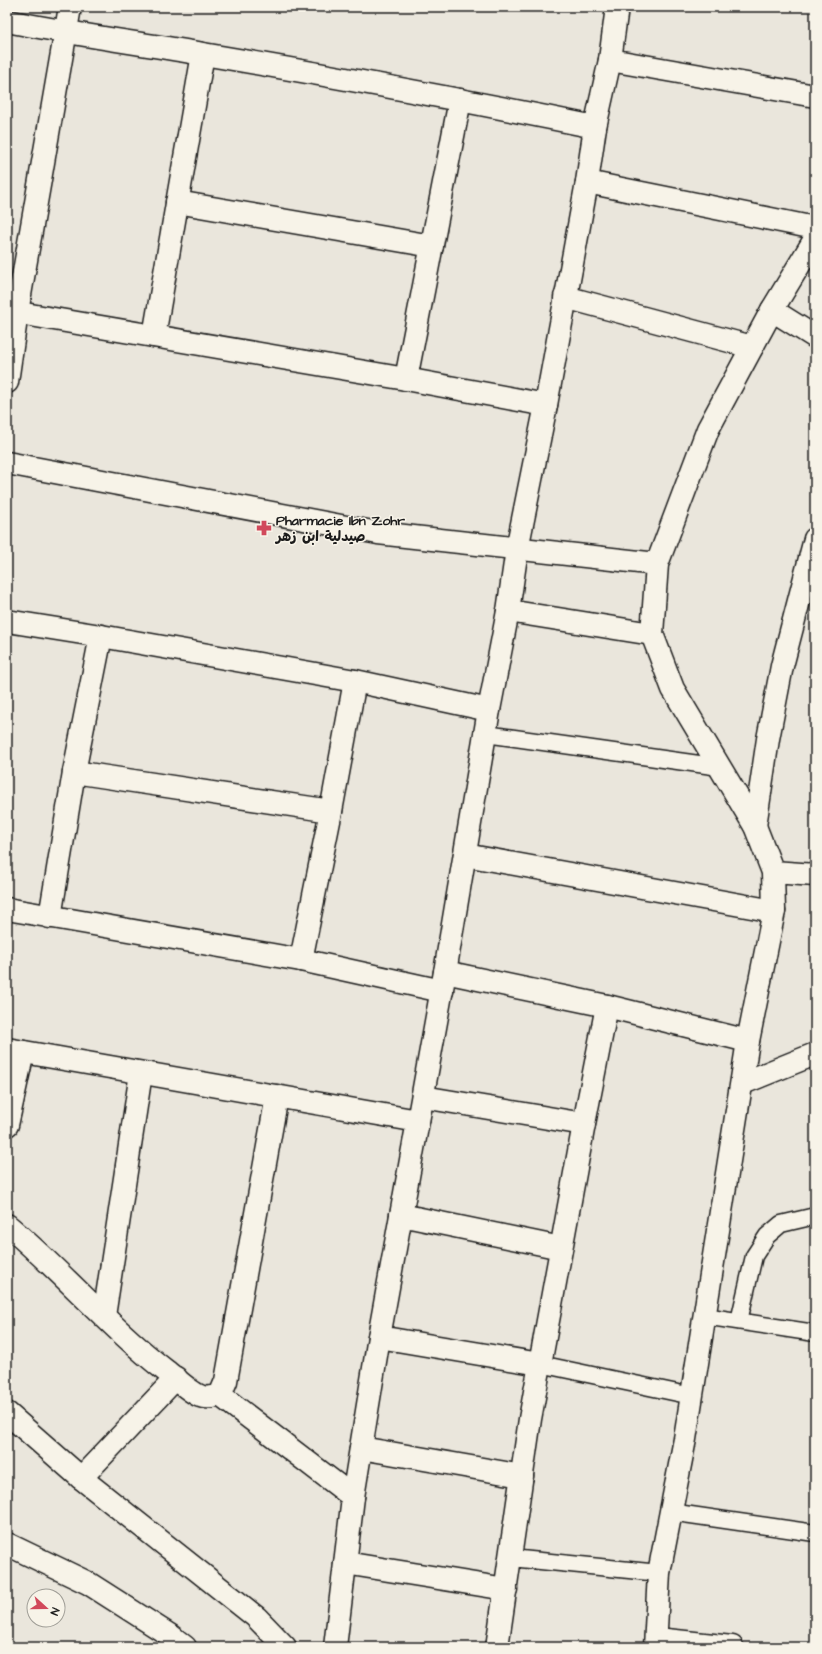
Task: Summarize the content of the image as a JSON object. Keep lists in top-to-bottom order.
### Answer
{
  "places": {
    "pharmacy": ["Pharmacie Ibn Zohr صيدلية ابن زهر"]
  },
  "north": "right"
}
